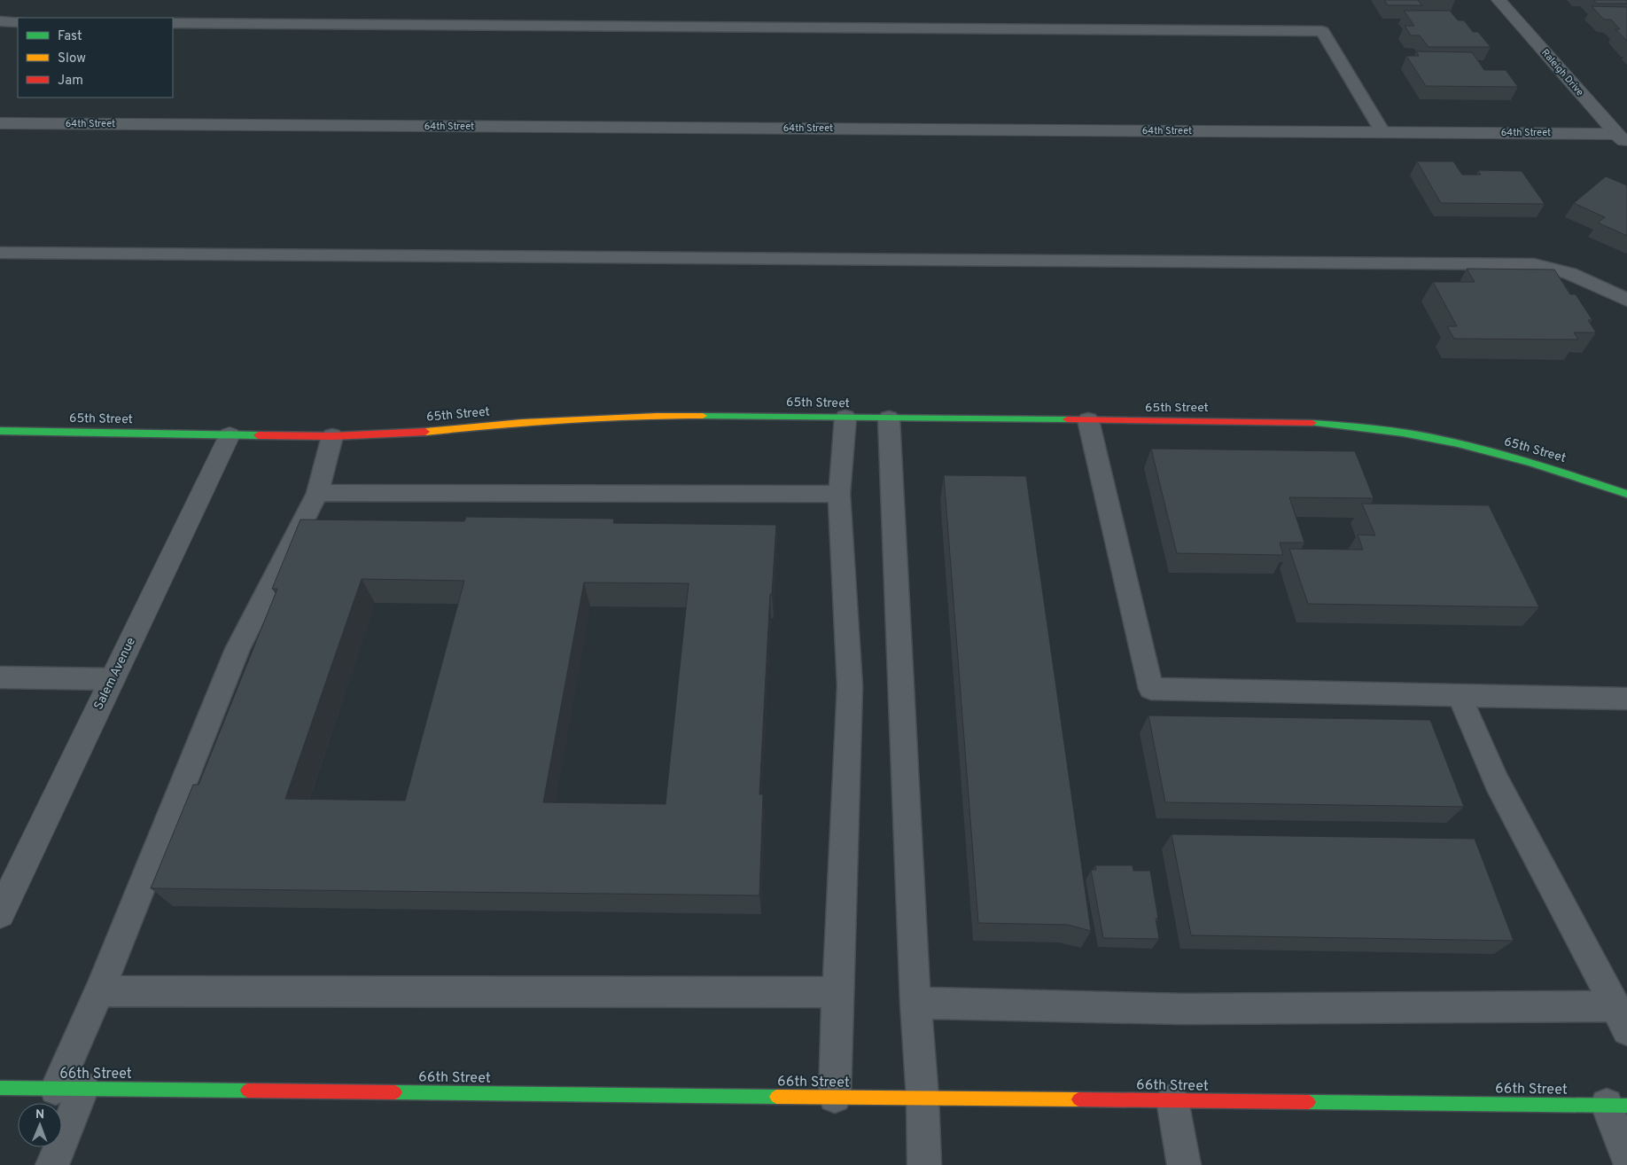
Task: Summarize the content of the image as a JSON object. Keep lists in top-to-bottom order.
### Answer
{
  "streets": {
    "street": [
      "Raleigh Drive",
      "64th Street",
      "65th Street",
      "Salem Avenue",
      "66th Street"
    ]
  },
  "crossings": [
    ["Raleigh Drive", "64th Street"],
    ["65th Street", "Salem Avenue"]
  ],
  "legend": ["Fast", "Slow", "Jam"],
  "north": "top"
}
